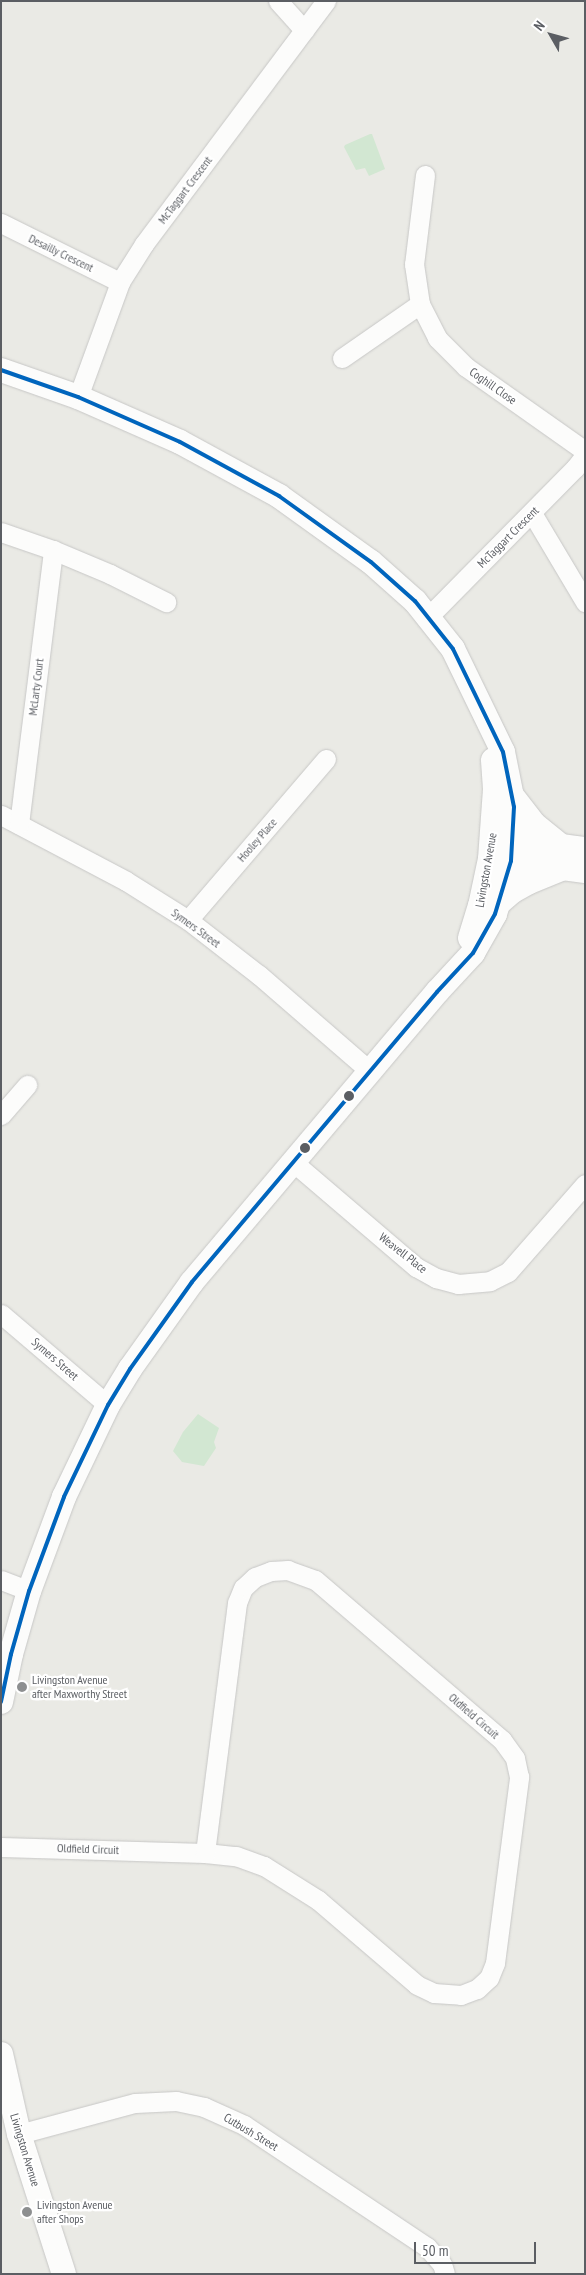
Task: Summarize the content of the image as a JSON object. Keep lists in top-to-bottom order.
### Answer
{
  "streets": {
    "street": [
      "McTaggart Crescent",
      "Desailly Crescent",
      "Coghill Close",
      "McLarty Court",
      "Hooley Place",
      "Livingston Avenue",
      "Symers Street",
      "Weavell Place",
      "Oldfield Circuit",
      "Cutbush Street"
    ]
  },
  "crossings": [
    ["McTaggart Crescent", "Desailly Crescent"],
    ["McTaggart Crescent", "Livingston Avenue"],
    ["McLarty Court", "Symers Street"],
    ["Hooley Place", "Symers Street"],
    ["Livingston Avenue", "Symers Street"],
    ["Livingston Avenue", "Weavell Place"],
    ["Livingston Avenue", "Cutbush Street"]
  ],
  "places": ["Livingston Avenue after Maxworthy Street", "Livingston Avenue after Shops"],
  "scale_bar": "50 m",
  "north": "top left"
}
